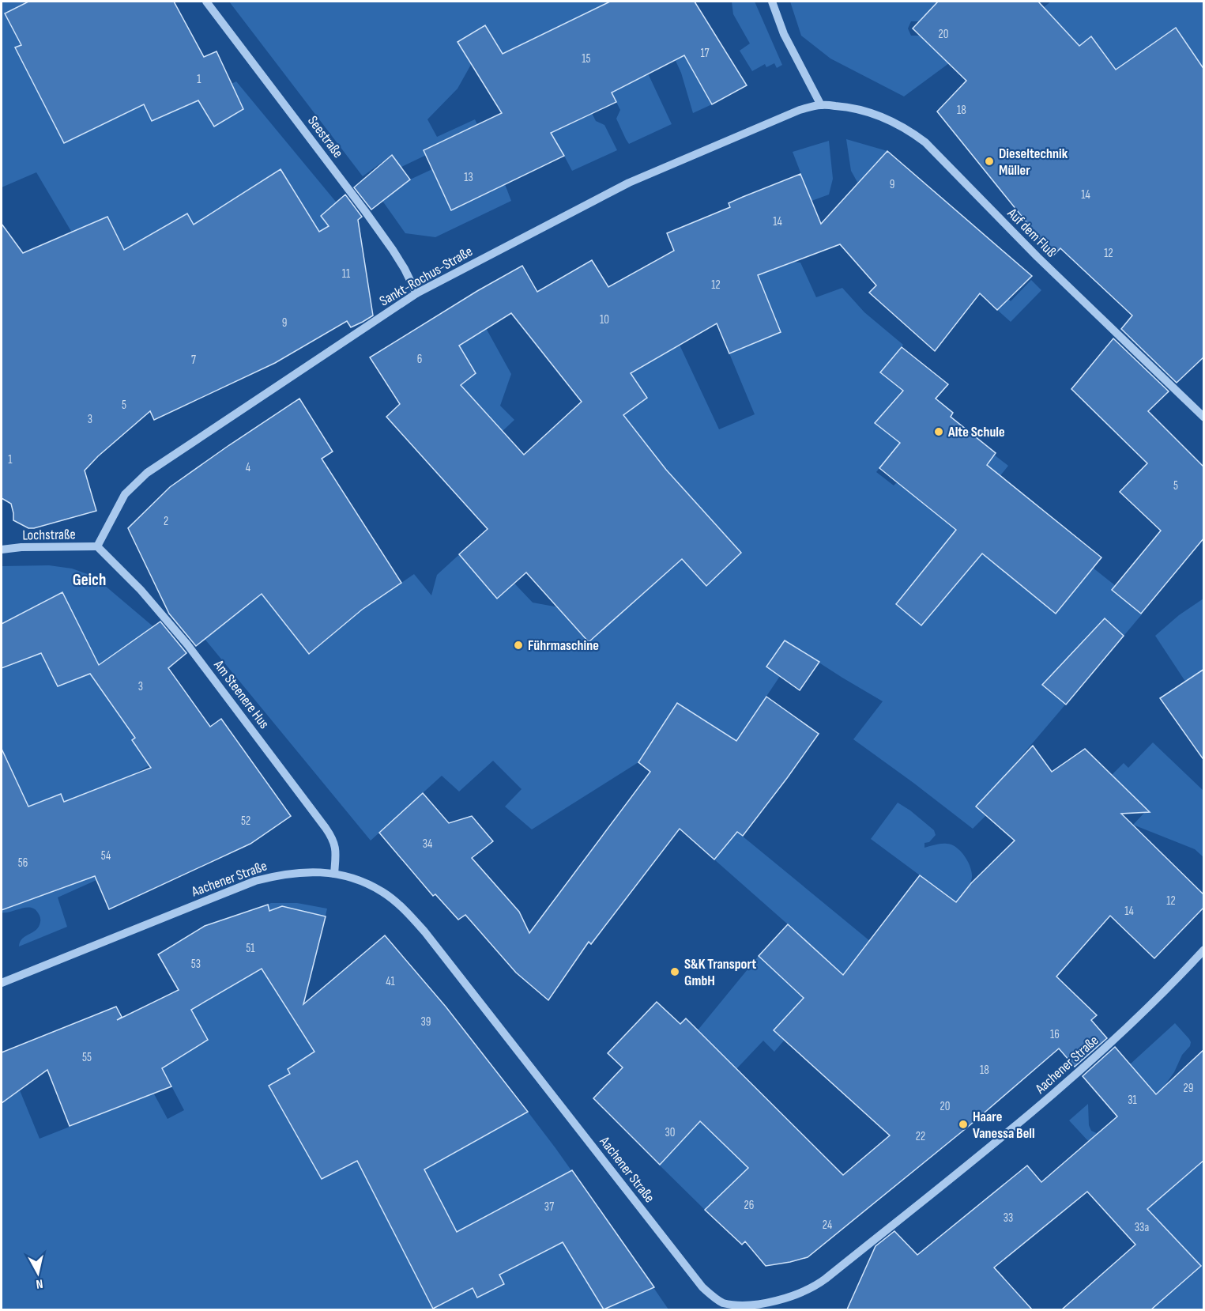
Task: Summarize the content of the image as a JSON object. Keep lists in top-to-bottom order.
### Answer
{
  "streets": {
    "street": [
      "Seestraße",
      "Auf dem Fluß",
      "Sankt-Rochus-Straße",
      "Lochstraße",
      "Am Steenere Hus",
      "Aachener Straße"
    ]
  },
  "crossings": [
    ["Seestraße", "Sankt-Rochus-Straße"],
    ["Auf dem Fluß", "Sankt-Rochus-Straße"],
    ["Sankt-Rochus-Straße", "Lochstraße"],
    ["Sankt-Rochus-Straße", "Am Steenere Hus"],
    ["Lochstraße", "Am Steenere Hus"],
    ["Am Steenere Hus", "Aachener Straße"]
  ],
  "districts": ["Geich"],
  "places": [
    "Dieseltechnik Müller",
    "Alte Schule",
    "Führmaschine",
    "S&K Transport GmbH",
    "Haare Vanessa Bell"
  ],
  "house_numbers": [
    "20",
    "17",
    "15",
    "1",
    "18",
    "13",
    "9",
    "14",
    "14",
    "12",
    "11",
    "12",
    "10",
    "9",
    "6",
    "7",
    "5",
    "3",
    "1",
    "4",
    "5",
    "2",
    "3",
    "52",
    "34",
    "54",
    "56",
    "12",
    "14",
    "51",
    "53",
    "41",
    "39",
    "16",
    "55",
    "18",
    "29",
    "31",
    "20",
    "30",
    "22",
    "26",
    "37",
    "33",
    "24",
    "33a"
  ],
  "north": "bottom"
}
